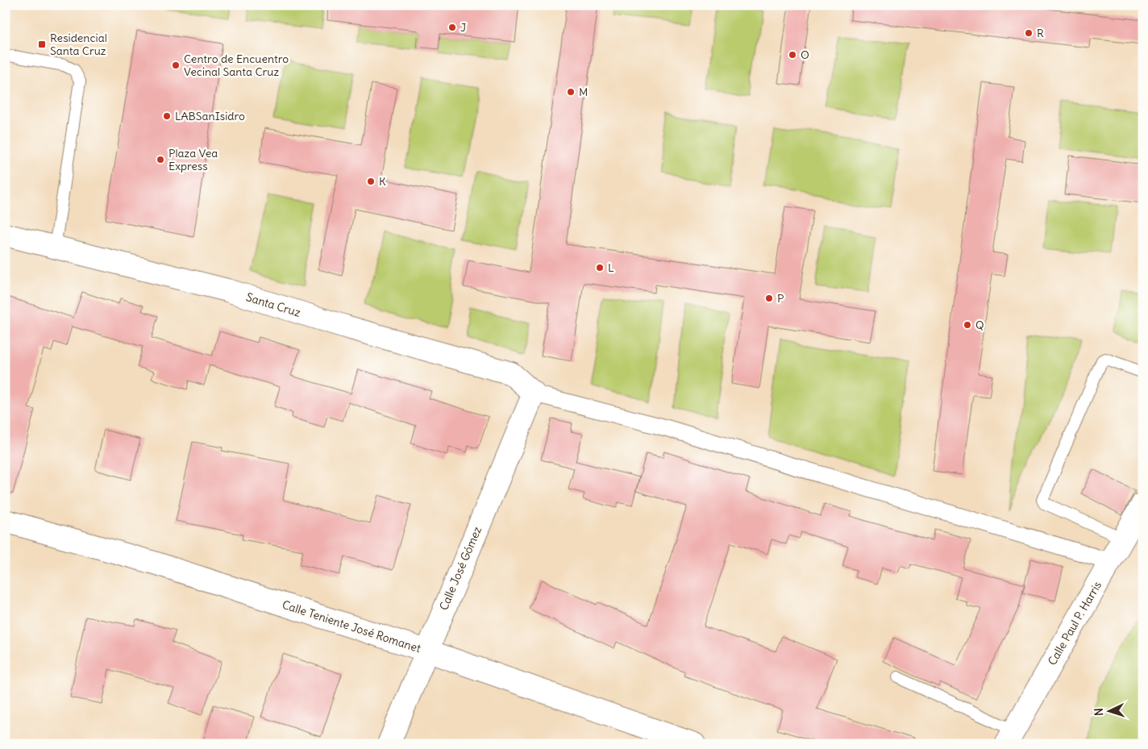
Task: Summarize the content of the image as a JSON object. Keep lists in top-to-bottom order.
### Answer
{
  "streets": {
    "street": [
      "Santa Cruz",
      "Calle José Gómez",
      "Calle Paul P. Harris",
      "Calle Teniente José Romanet"
    ]
  },
  "crossings": [
    ["Santa Cruz", "Calle José Gómez"],
    ["Calle José Gómez", "Calle Teniente José Romanet"]
  ],
  "places": {
    "other": [
      "J",
      "R",
      "O",
      "Centro de Encuentro Vecinal Santa Cruz",
      "M",
      "LABSanIsidro",
      "Plaza Vea Express",
      "K",
      "L",
      "P",
      "Q"
    ],
    "transit": ["Residencial Santa Cruz"]
  },
  "north": "left"
}
